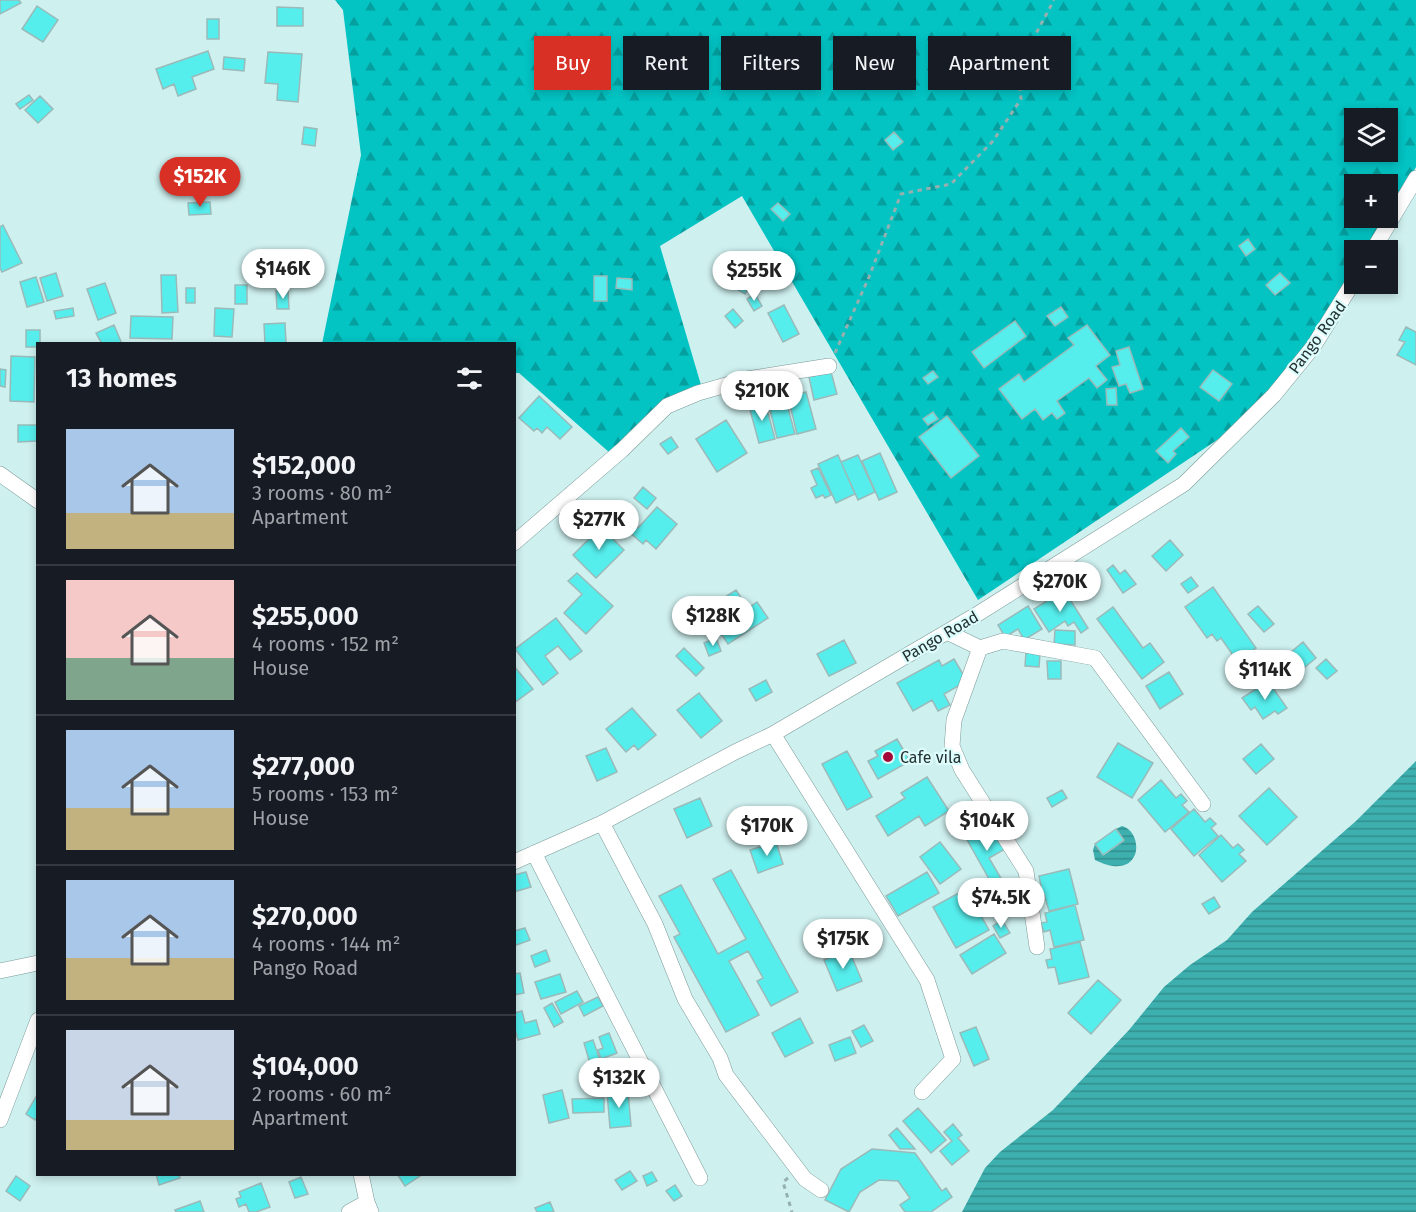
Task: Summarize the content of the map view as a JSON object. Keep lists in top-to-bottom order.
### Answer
{
  "streets": {
    "street": ["Pango Road"]
  },
  "places": ["Cafe vila"],
  "page": {
    "chip": [
      "Buy",
      "Rent",
      "Filters",
      "New",
      "Apartment"
    ],
    "map_buttons": ["+", "−"],
    "price": [
      "$152K",
      "$146K",
      "$255K",
      "$210K",
      "$277K",
      "$270K",
      "$128K",
      "$114K",
      "$104K",
      "$170K",
      "$74.5K",
      "$175K",
      "$132K"
    ],
    "heading": "13 homes",
    "list": [
      {
        "name": "$152,000",
        "note": "3 rooms · 80 m² · Apartment"
      },
      {
        "name": "$255,000",
        "note": "4 rooms · 152 m² · House"
      },
      {
        "name": "$277,000",
        "note": "5 rooms · 153 m² · House"
      },
      {
        "name": "$270,000",
        "note": "4 rooms · 144 m² · Pango Road"
      },
      {
        "name": "$104,000",
        "note": "2 rooms · 60 m² · Apartment"
      }
    ]
  }
}
